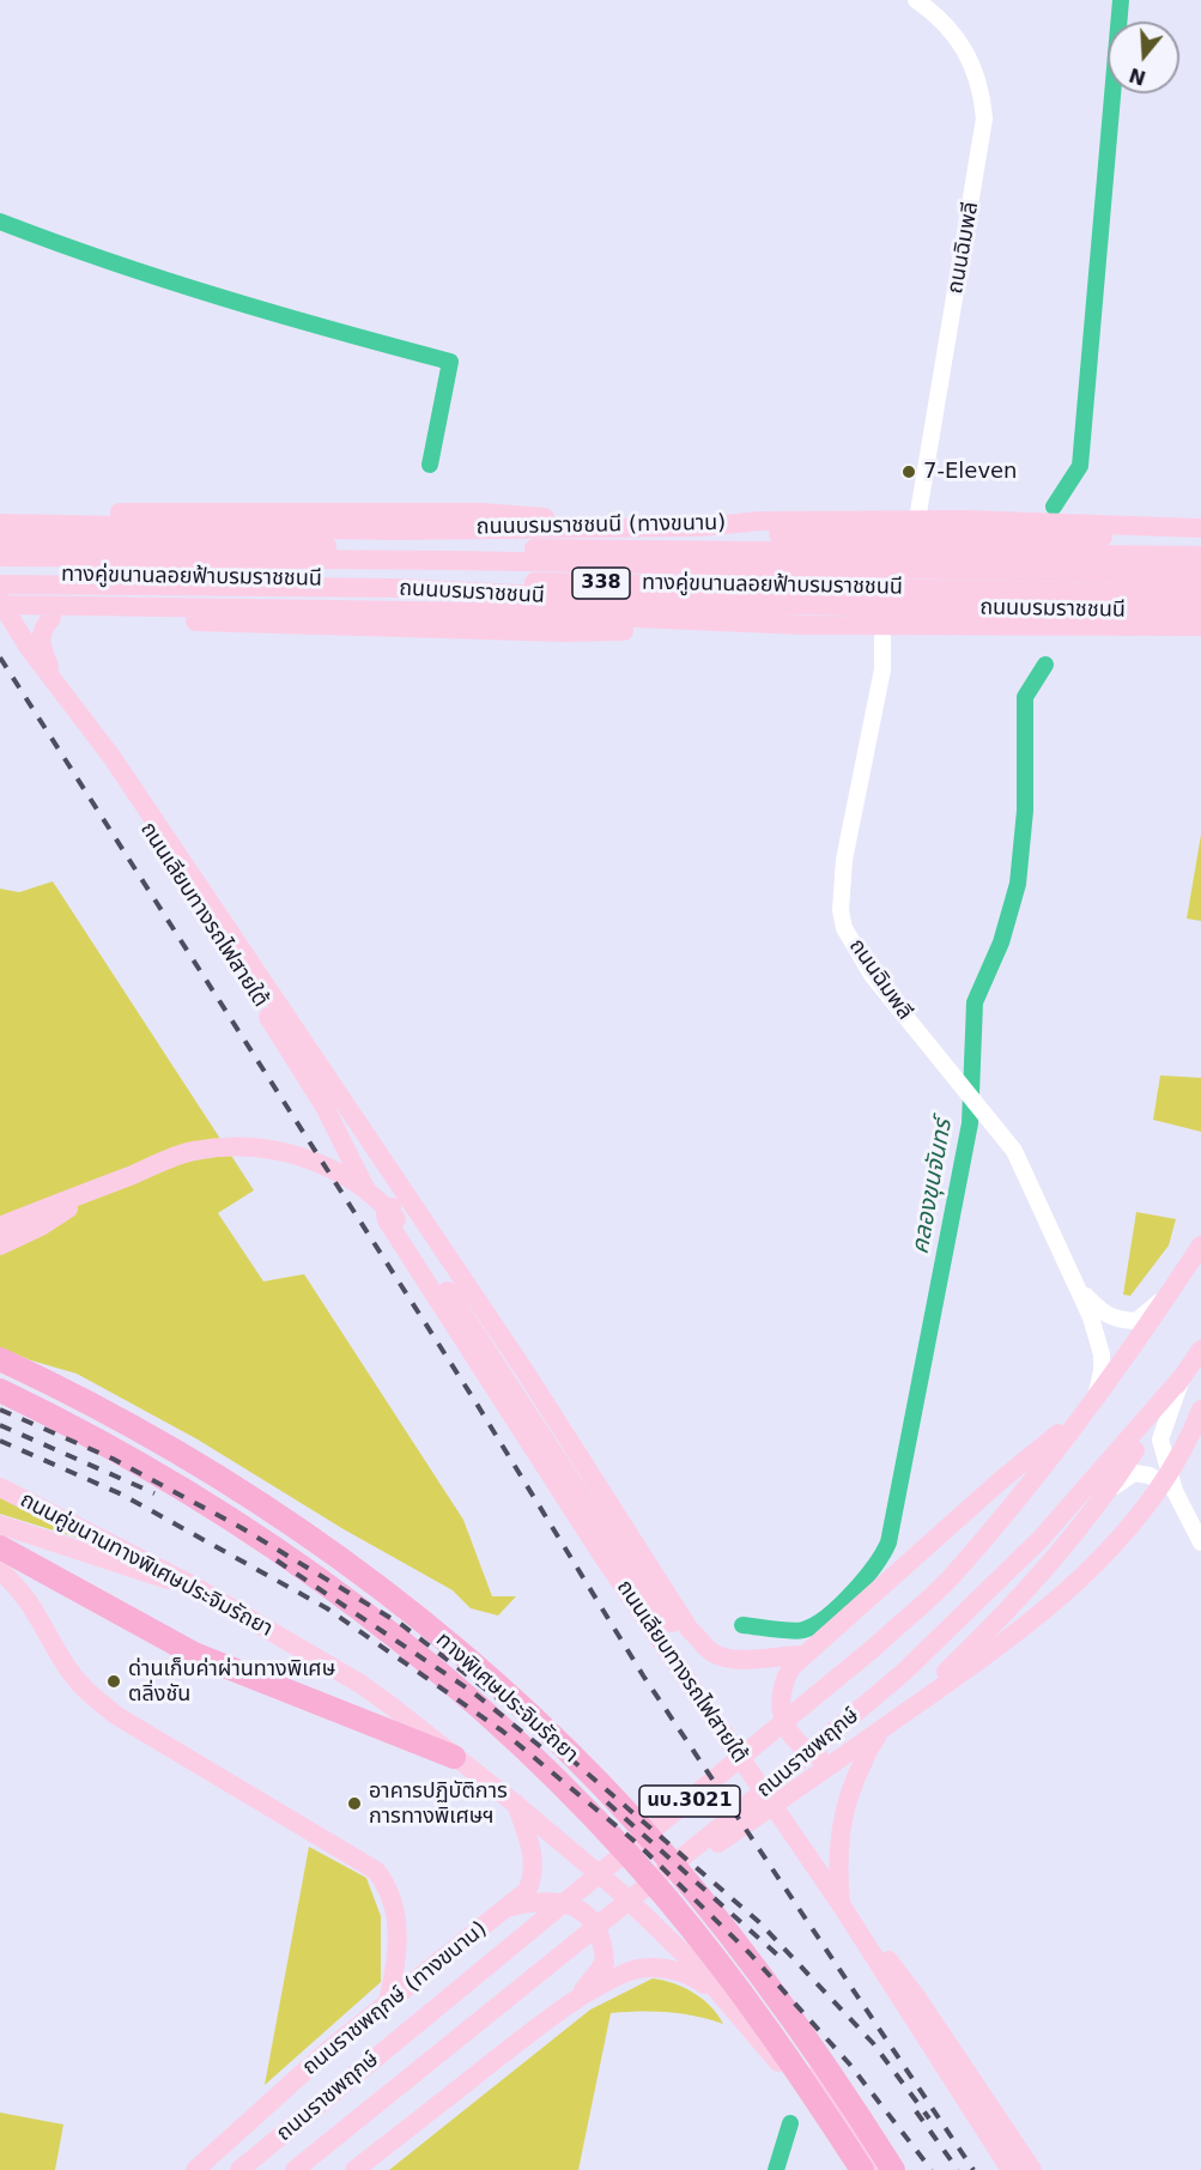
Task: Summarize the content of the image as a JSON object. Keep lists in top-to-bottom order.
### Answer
{
  "streets": {
    "highway": ["ทางพิเศษประจิมรัถยา"],
    "main road": [
      "ถนนบรมราชชนนี (ทางขนาน)",
      "ทางคู่ขนานลอยฟ้าบรมราชชนนี",
      "338",
      "ถนนบรมราชชนนี",
      "ถนนเลียบทางรถไฟสายใต้",
      "ถนนคู่ขนานทางพิเศษประจิมรัถยา",
      "ถนนราชพฤกษ์",
      "นบ.3021",
      "ถนนราชพฤกษ์ (ทางขนาน)"
    ],
    "street": ["ถนนฉิมพลี"]
  },
  "crossings": [
    ["ถนนฉิมพลี", "ถนนบรมราชชนนี (ทางขนาน)"],
    ["ถนนฉิมพลี", "338"],
    ["ถนนฉิมพลี", "ถนนราชพฤกษ์"],
    ["ถนนบรมราชชนนี (ทางขนาน)", "ถนนบรมราชชนนี"],
    ["338", "ถนนเลียบทางรถไฟสายใต้"],
    ["ถนนเลียบทางรถไฟสายใต้", "ถนนราชพฤกษ์"],
    ["ถนนคู่ขนานทางพิเศษประจิมรัถยา", "ถนนราชพฤกษ์ (ทางขนาน)"]
  ],
  "water": ["คลองขุนจันทร์"],
  "places": ["7-Eleven", "ด่านเก็บค่าผ่านทางพิเศษ ตลิ่งชัน", "อาคารปฏิบัติการ การทางพิเศษฯ"],
  "north": "bottom"
}
